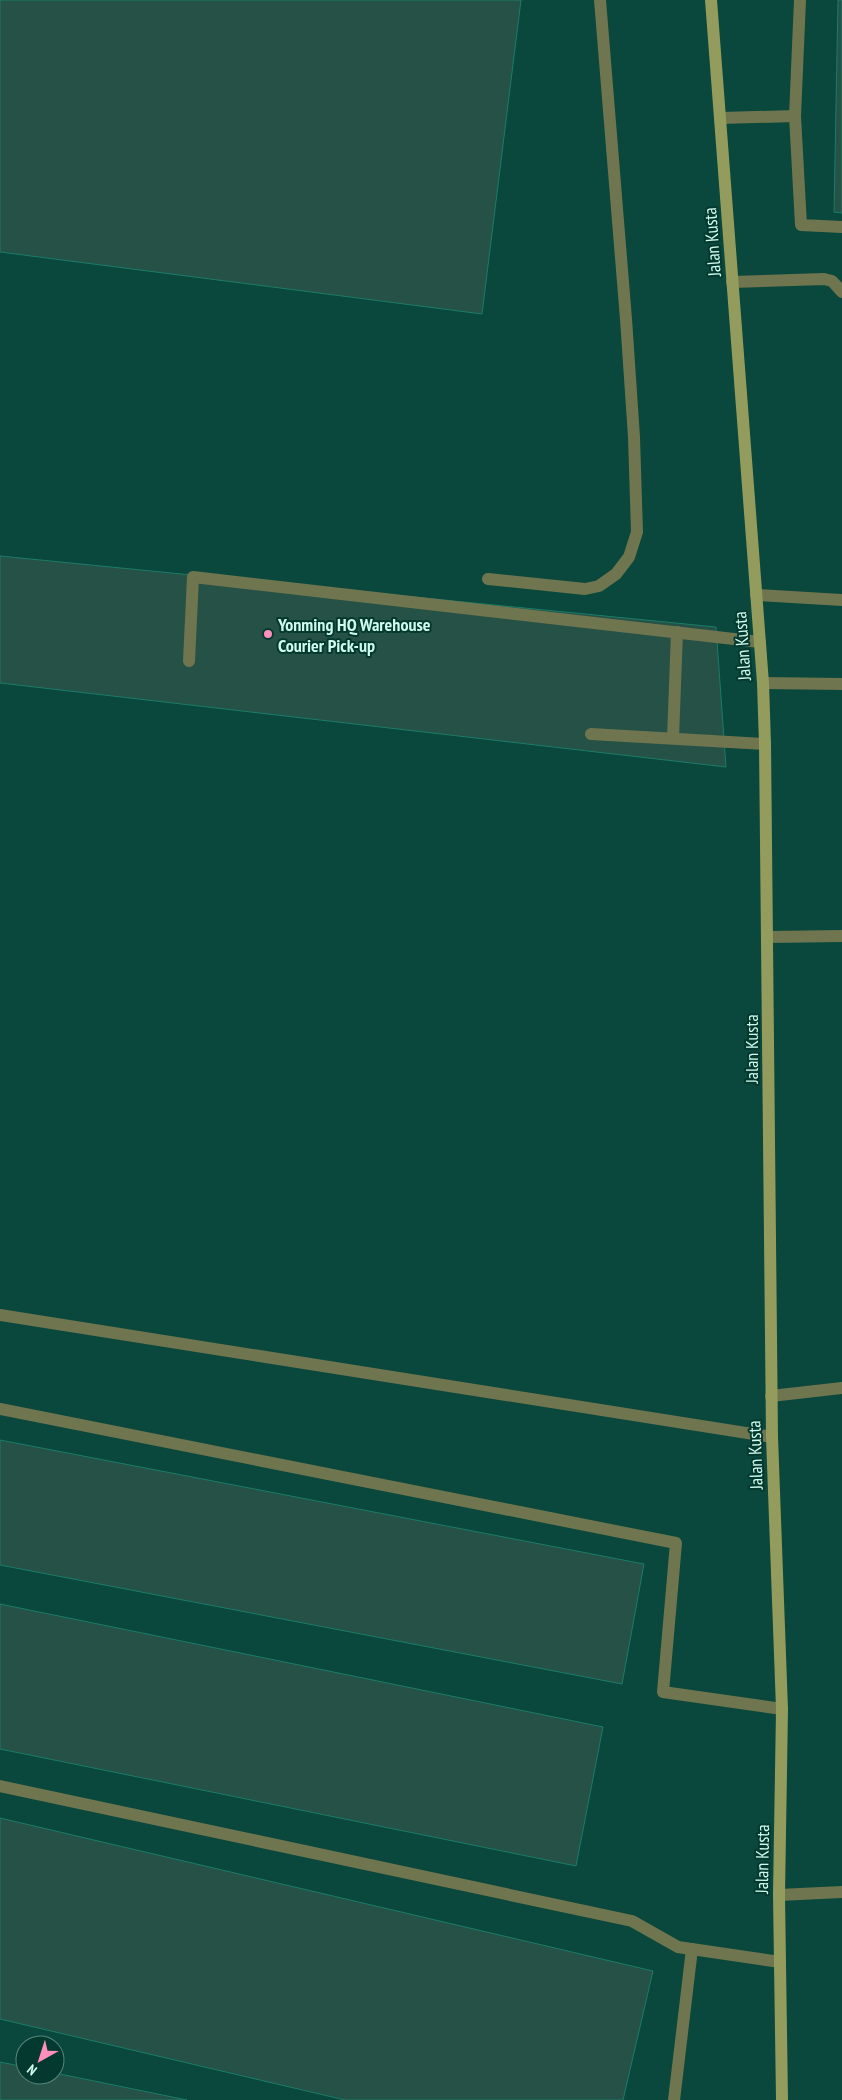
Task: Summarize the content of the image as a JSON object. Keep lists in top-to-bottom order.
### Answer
{
  "streets": {
    "street": ["Jalan Kusta"]
  },
  "places": ["Yonming HQ Warehouse Courier Pick-up"],
  "north": "bottom left"
}
